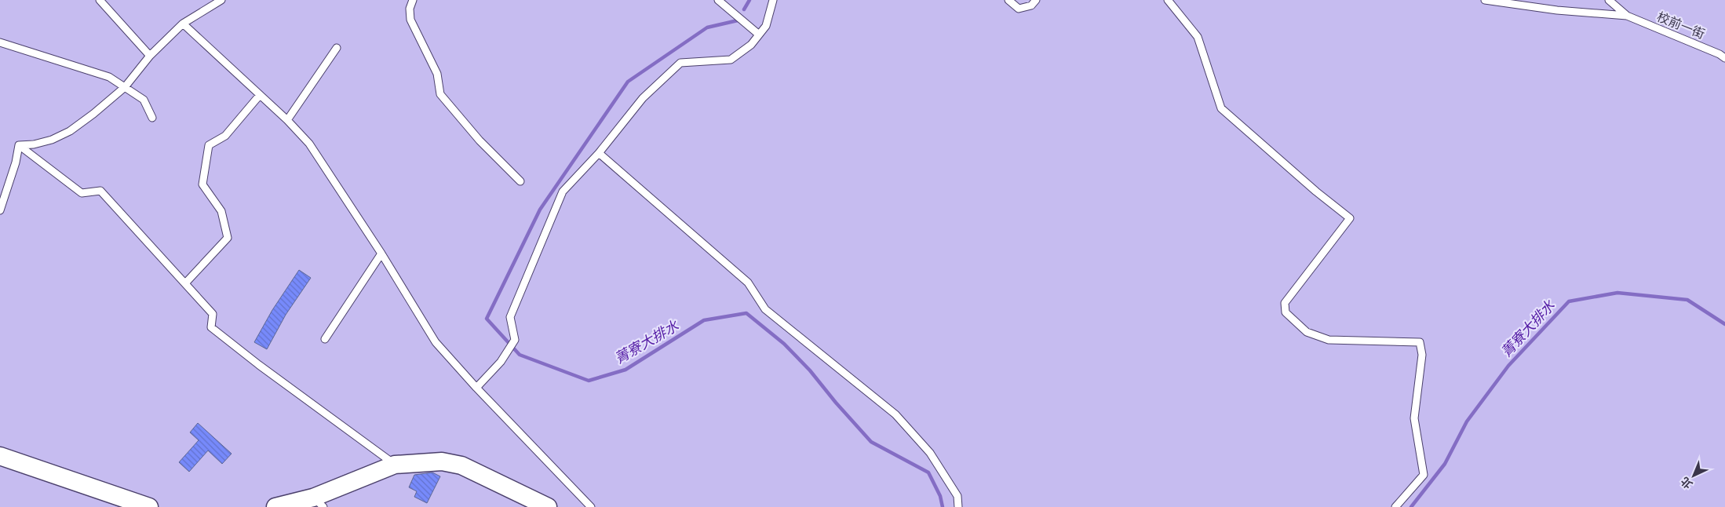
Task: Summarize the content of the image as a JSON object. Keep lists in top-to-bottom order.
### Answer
{
  "streets": {
    "lane": ["校前一街"]
  },
  "water": ["菁寮大排水"],
  "north": "bottom left"
}
